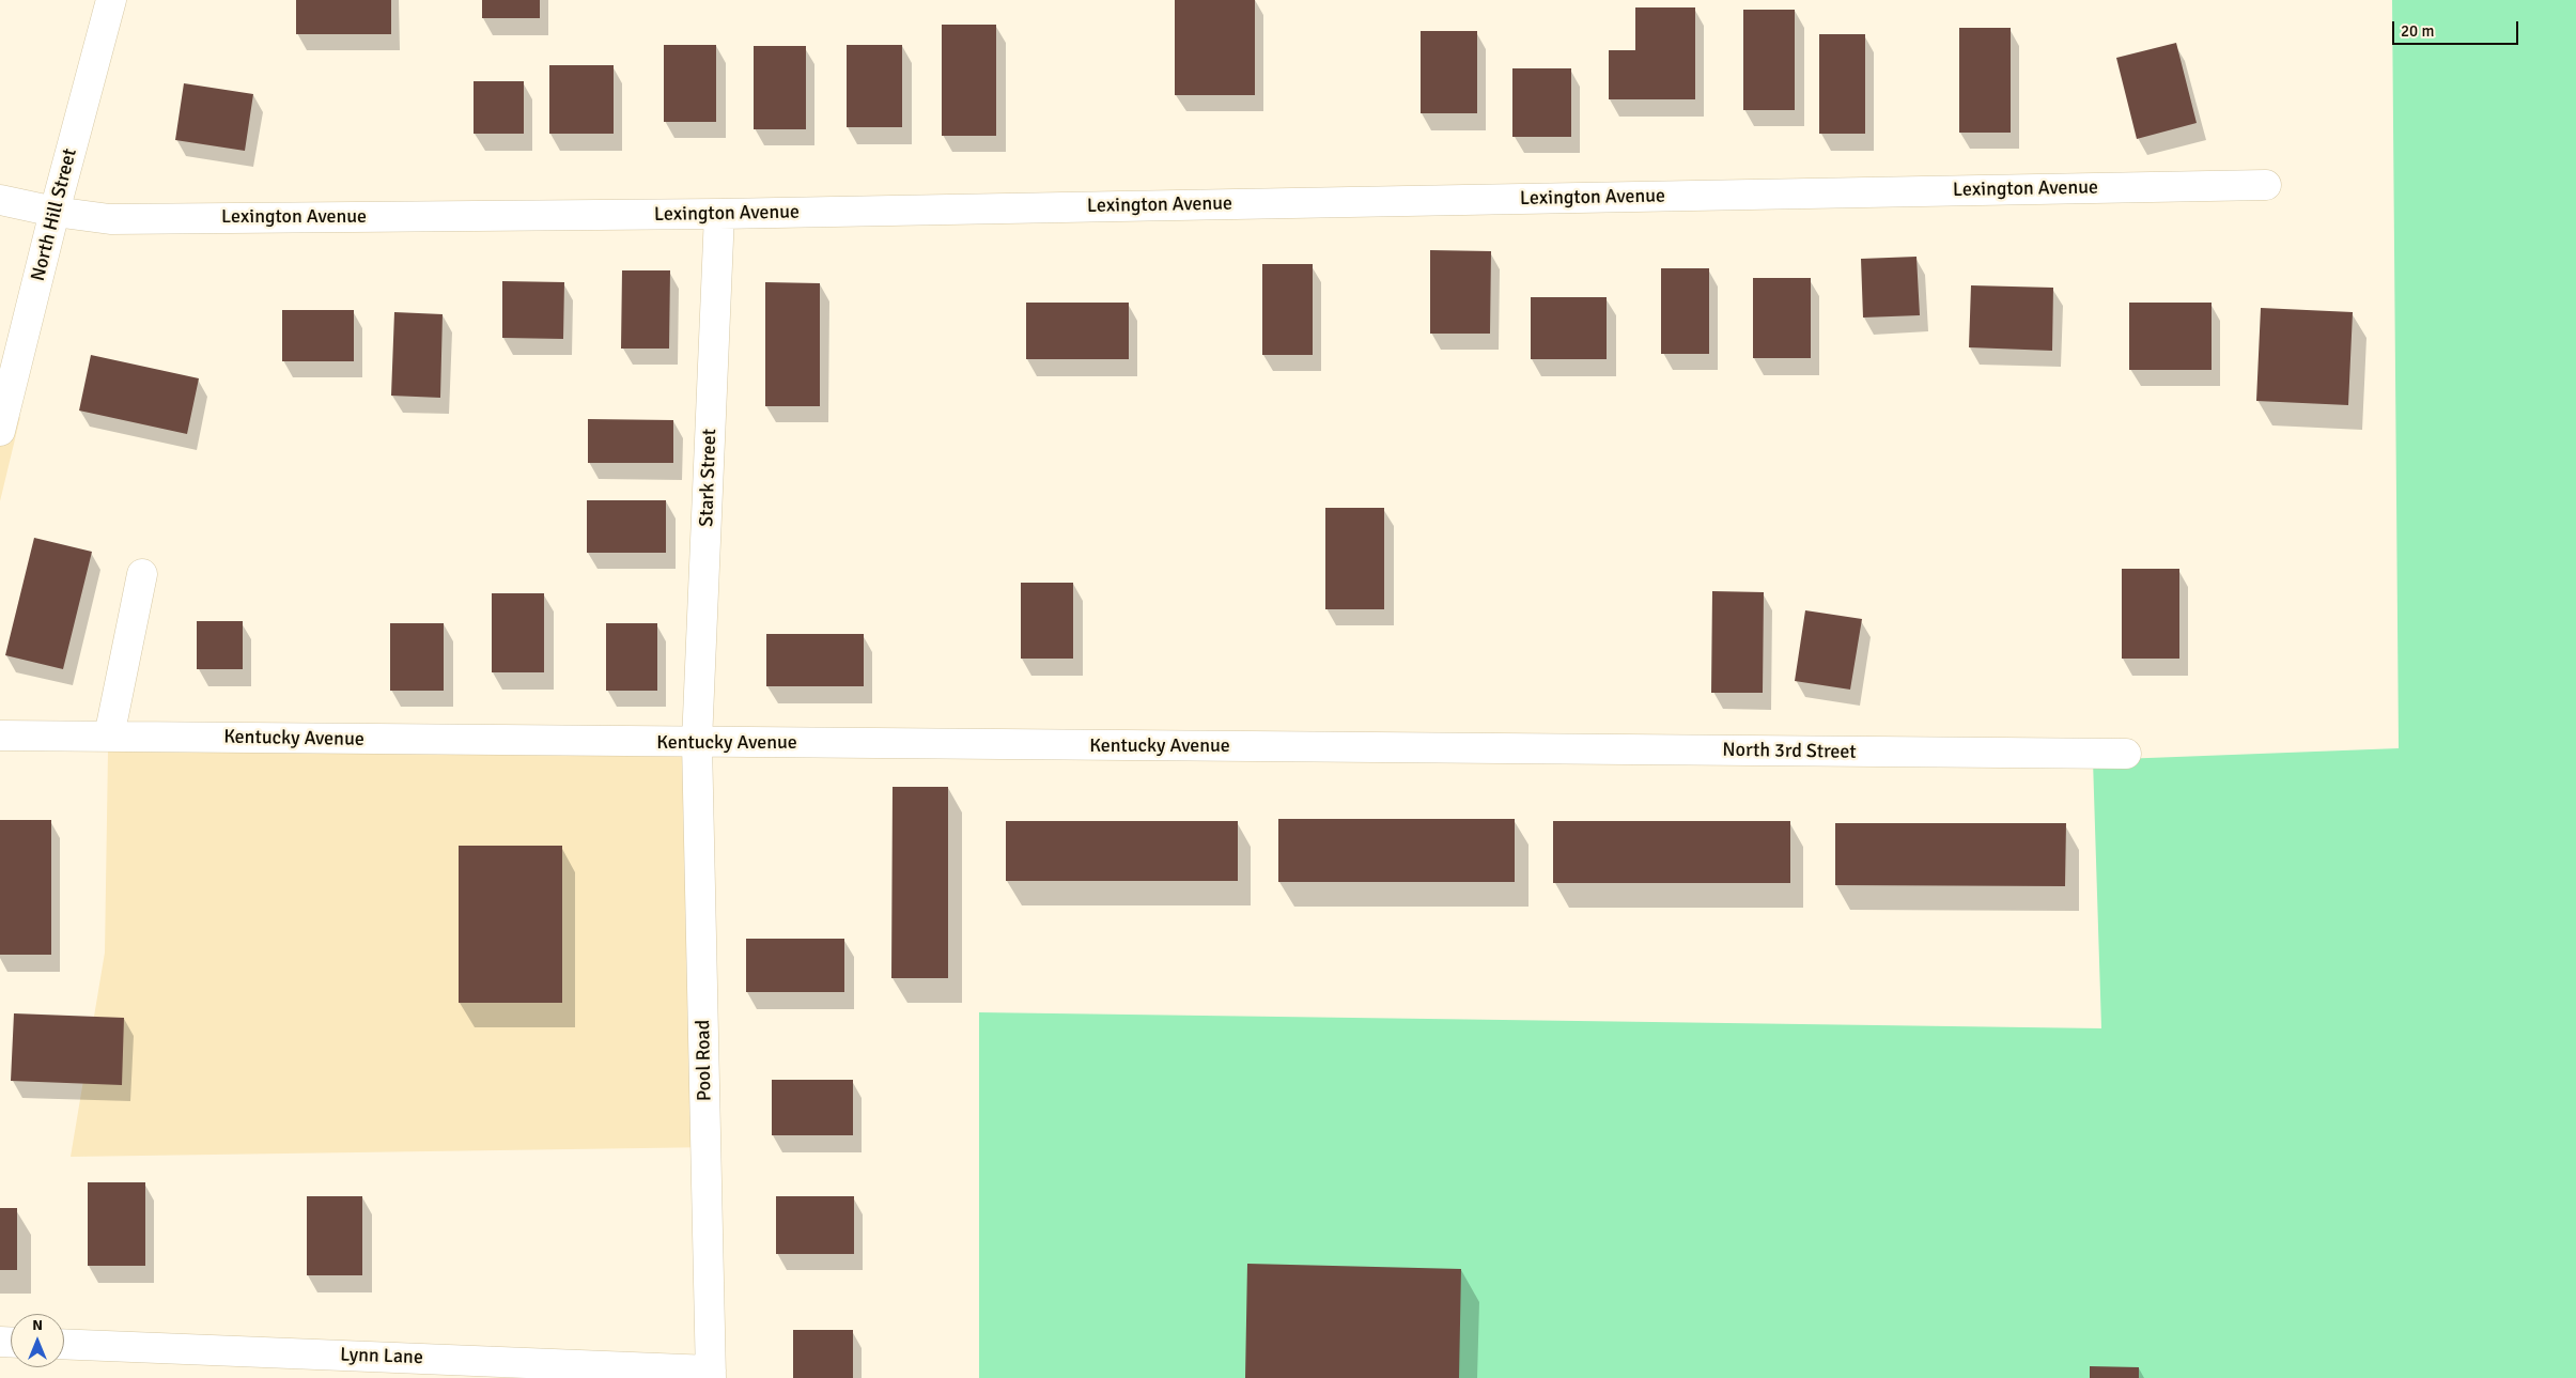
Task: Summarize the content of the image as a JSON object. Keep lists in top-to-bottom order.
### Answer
{
  "streets": {
    "street": [
      "Lexington Avenue",
      "North Hill Street",
      "Stark Street",
      "Kentucky Avenue",
      "North 3rd Street",
      "Pool Road",
      "Lynn Lane"
    ]
  },
  "crossings": [
    ["Lexington Avenue", "North Hill Street"],
    ["Lexington Avenue", "Stark Street"],
    ["Stark Street", "Kentucky Avenue"],
    ["Stark Street", "Pool Road"],
    ["Kentucky Avenue", "North 3rd Street"],
    ["Kentucky Avenue", "Pool Road"],
    ["Pool Road", "Lynn Lane"]
  ],
  "scale_bar": "20 m",
  "north": "top"
}
